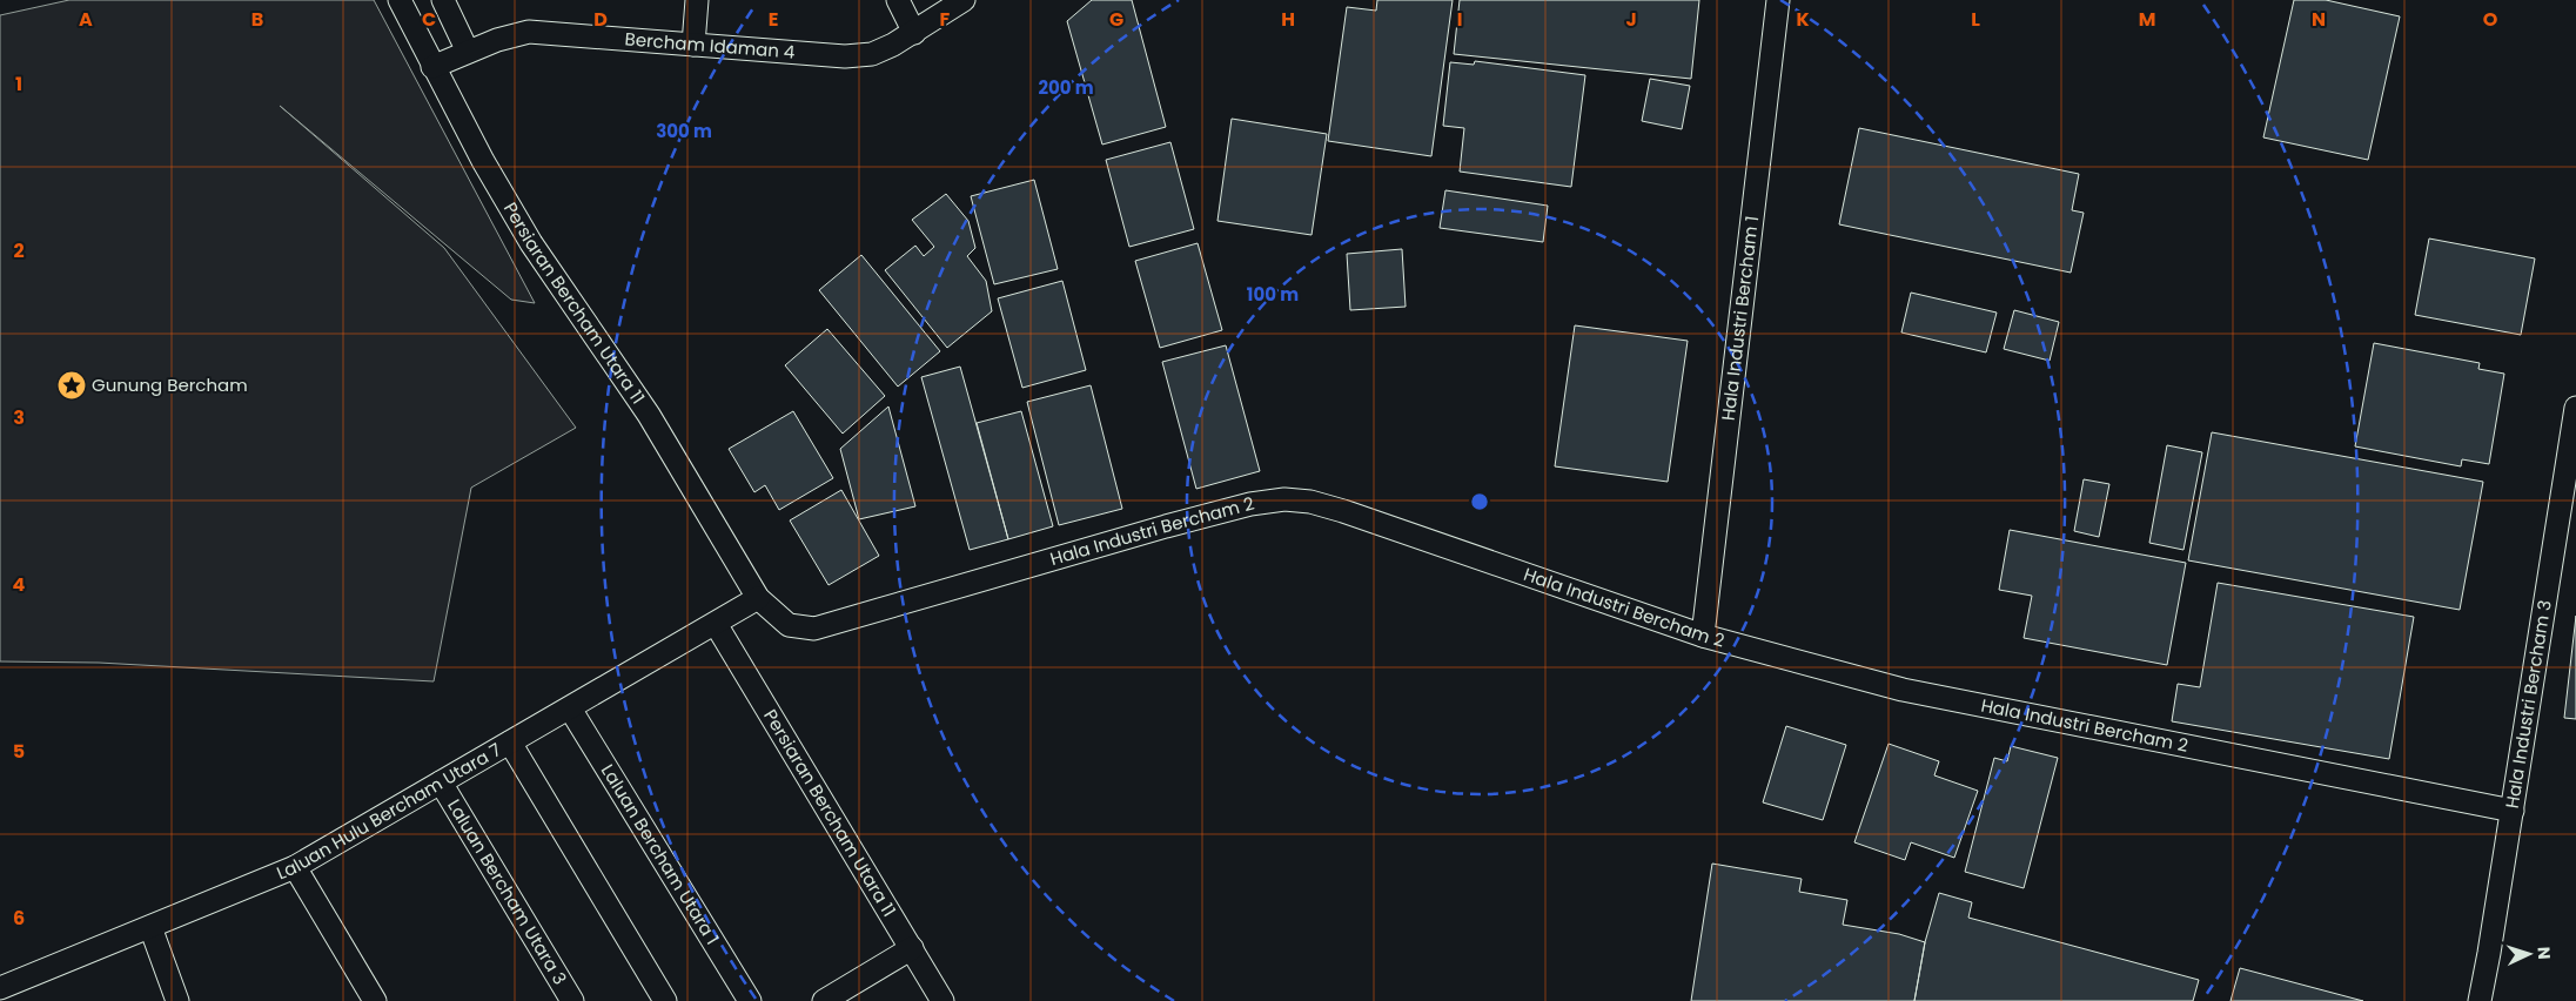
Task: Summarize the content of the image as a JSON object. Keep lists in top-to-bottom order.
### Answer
{
  "streets": {
    "street": [
      "Bercham Idaman 4",
      "Persiaran Bercham Utara 11",
      "Hala Industri Bercham 1",
      "Hala Industri Bercham 2",
      "Hala Industri Bercham 3",
      "Laluan Hulu Bercham Utara 7",
      "Laluan Bercham Utara 1",
      "Laluan Bercham Utara 3"
    ]
  },
  "crossings": [
    ["Bercham Idaman 4", "Persiaran Bercham Utara 11"],
    ["Persiaran Bercham Utara 11", "Hala Industri Bercham 2"],
    ["Persiaran Bercham Utara 11", "Laluan Hulu Bercham Utara 7"],
    ["Hala Industri Bercham 1", "Hala Industri Bercham 2"],
    ["Hala Industri Bercham 2", "Hala Industri Bercham 3"],
    ["Hala Industri Bercham 2", "Laluan Hulu Bercham Utara 7"],
    ["Laluan Hulu Bercham Utara 7", "Laluan Bercham Utara 1"],
    ["Laluan Hulu Bercham Utara 7", "Laluan Bercham Utara 3"]
  ],
  "places": {
    "place": ["Gunung Bercham"]
  },
  "north": "right",
  "grid": {
    "columns": [
      "A",
      "B",
      "C",
      "D",
      "E",
      "F",
      "G",
      "H",
      "I",
      "J",
      "K",
      "L",
      "M",
      "N",
      "O"
    ],
    "rows": [
      "1",
      "2",
      "3",
      "4",
      "5",
      "6"
    ]
  },
  "rings": ["200 m", "300 m", "100 m"]
}
